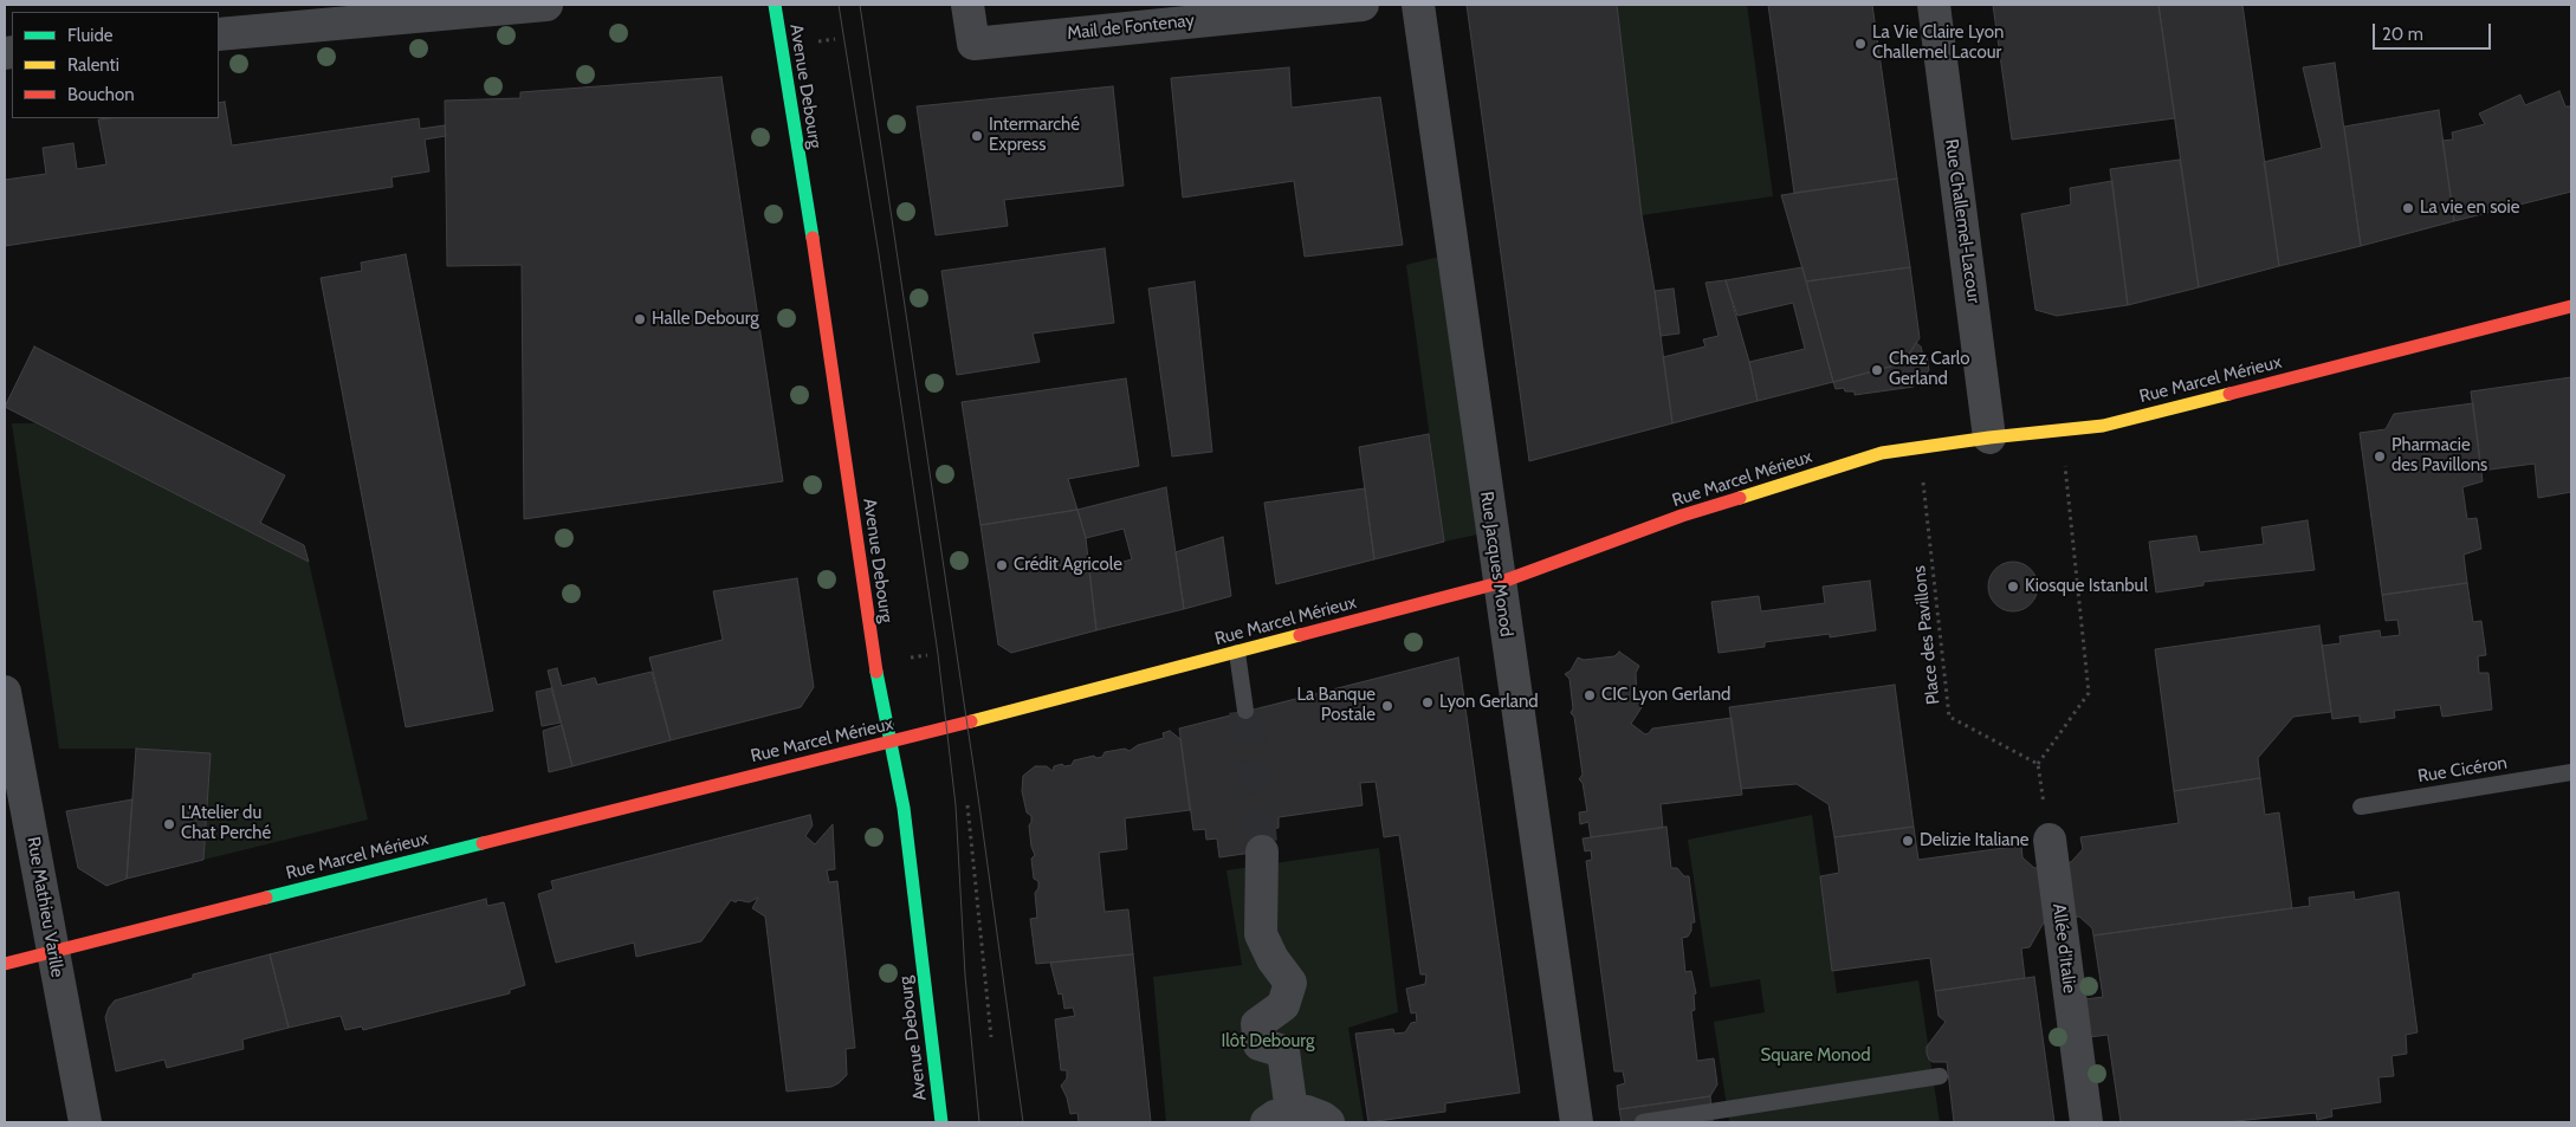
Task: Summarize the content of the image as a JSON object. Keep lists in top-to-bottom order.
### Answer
{
  "streets": {
    "street": [
      "Mail de Fontenay",
      "Avenue Debourg",
      "Rue Challemel-Lacour",
      "Rue Marcel Mérieux",
      "Rue Jacques Monod",
      "Rue Mathieu Varille",
      "Allée d'Italie"
    ],
    "lane": ["Rue Cicéron"],
    "path": ["Place des Pavillons"]
  },
  "crossings": [
    ["Avenue Debourg", "Rue Marcel Mérieux"],
    ["Rue Challemel-Lacour", "Rue Marcel Mérieux"],
    ["Rue Marcel Mérieux", "Rue Jacques Monod"],
    ["Rue Marcel Mérieux", "Place des Pavillons"],
    ["Rue Marcel Mérieux", "Rue Mathieu Varille"]
  ],
  "parks": ["Ilôt Debourg", "Square Monod"],
  "places": [
    "La Vie Claire Lyon Challemel Lacour",
    "Intermarché Express",
    "La vie en soie",
    "Halle Debourg",
    "Chez Carlo Gerland",
    "Pharmacie des Pavillons",
    "Crédit Agricole",
    "Kiosque Istanbul",
    "CIC Lyon Gerland",
    "Lyon Gerland",
    "La Banque Postale",
    "L'Atelier du Chat Perché",
    "Delizie Italiane"
  ],
  "legend": ["Fluide", "Ralenti", "Bouchon"],
  "scale_bar": "20 m"
}
